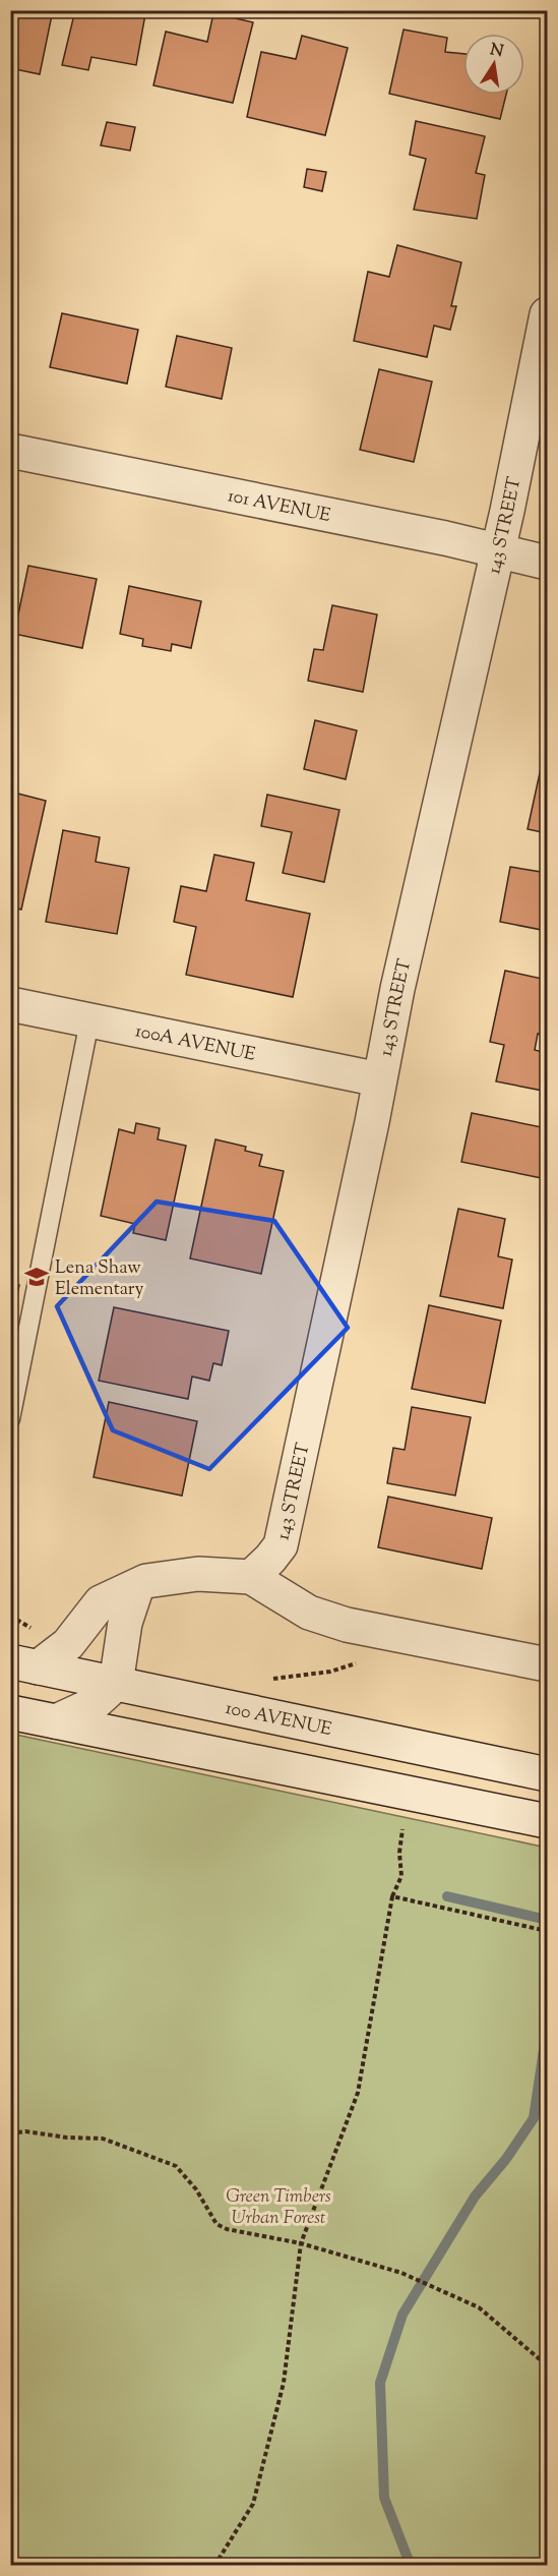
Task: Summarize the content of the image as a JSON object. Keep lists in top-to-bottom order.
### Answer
{
  "streets": {
    "street": [
      "101 AVENUE",
      "143 STREET",
      "100A AVENUE",
      "100 AVENUE"
    ]
  },
  "crossings": [
    ["101 AVENUE", "143 STREET"],
    ["143 STREET", "100A AVENUE"]
  ],
  "parks": ["Green Timbers Urban Forest"],
  "places": {
    "school or university": ["Lena Shaw Elementary"]
  },
  "north": "top"
}
